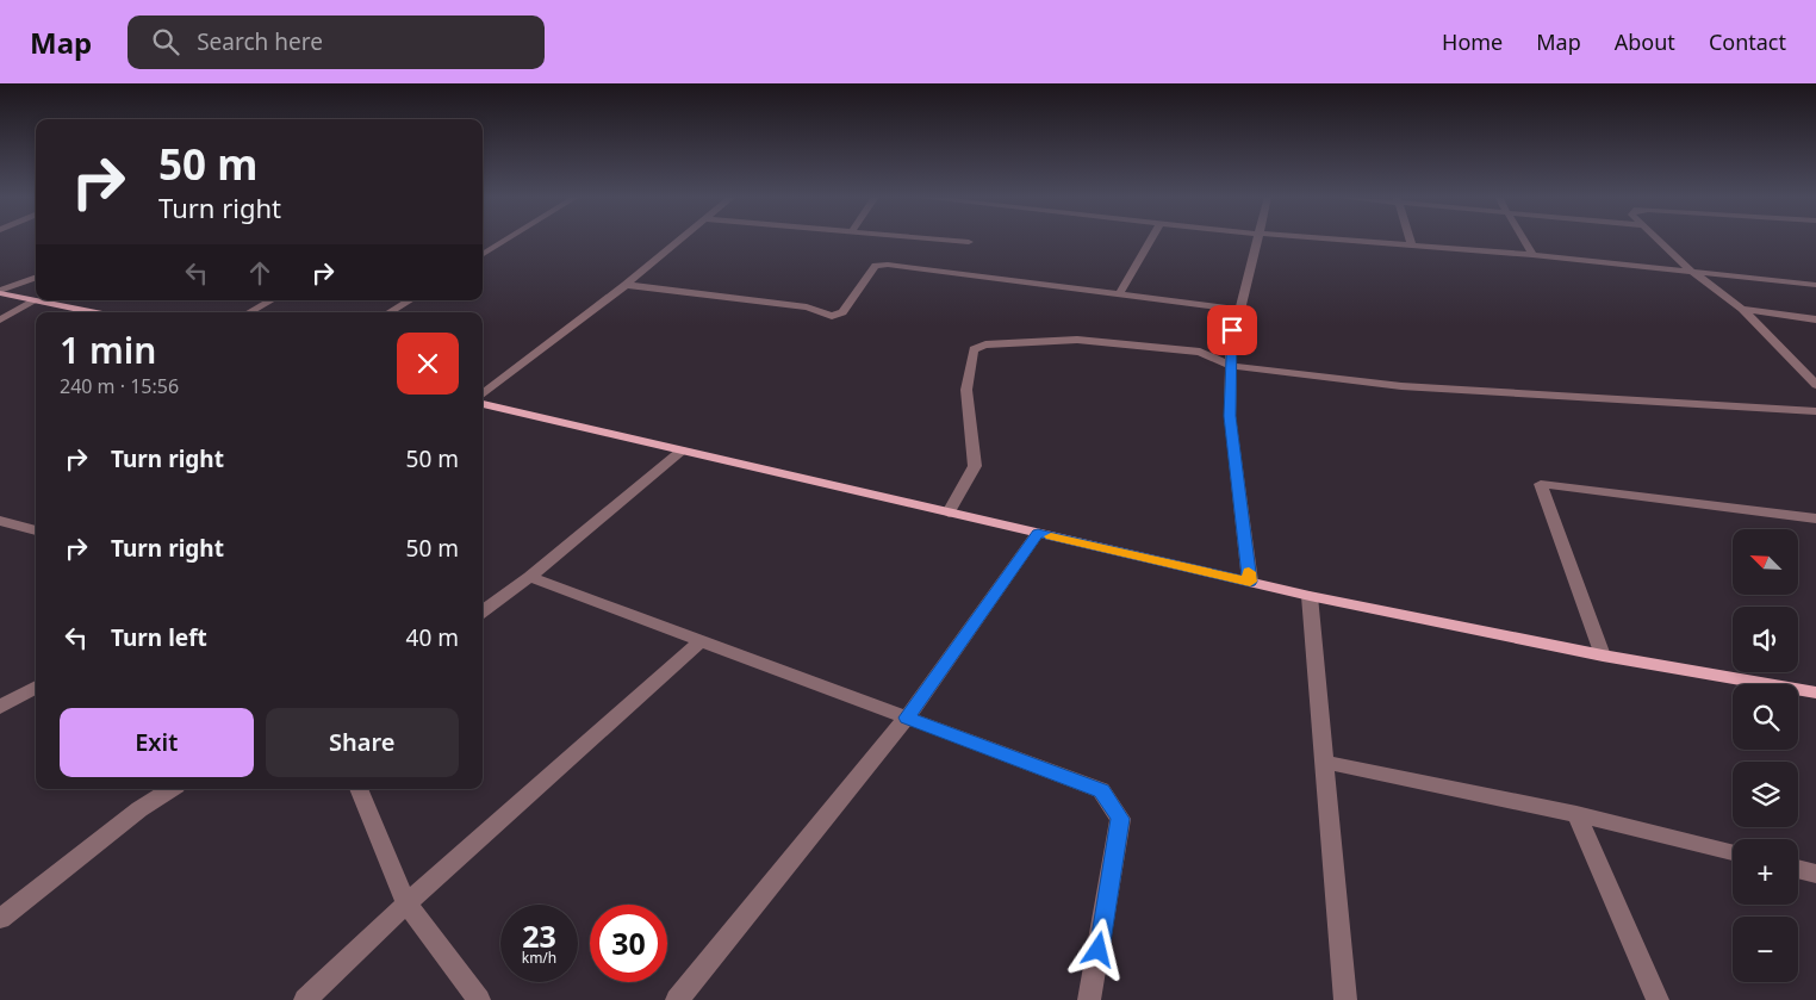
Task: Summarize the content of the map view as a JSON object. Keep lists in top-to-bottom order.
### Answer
{
  "north": "top left",
  "page": {
    "header": "Map",
    "search": "Search here",
    "nav": [
      "Home",
      "Map",
      "About",
      "Contact"
    ],
    "turn": ["50 m", "Turn right"],
    "heading": ["1 min", "240 m · 15:56"],
    "list": [
      {
        "name": "Turn right",
        "value": "50 m"
      },
      {
        "name": "Turn right",
        "value": "50 m"
      },
      {
        "name": "Turn left",
        "value": "40 m"
      }
    ],
    "map_buttons": ["+", "−"],
    "buttons": ["Exit", "Share"],
    "speed": "23 km/h",
    "limit": "30"
  }
}
